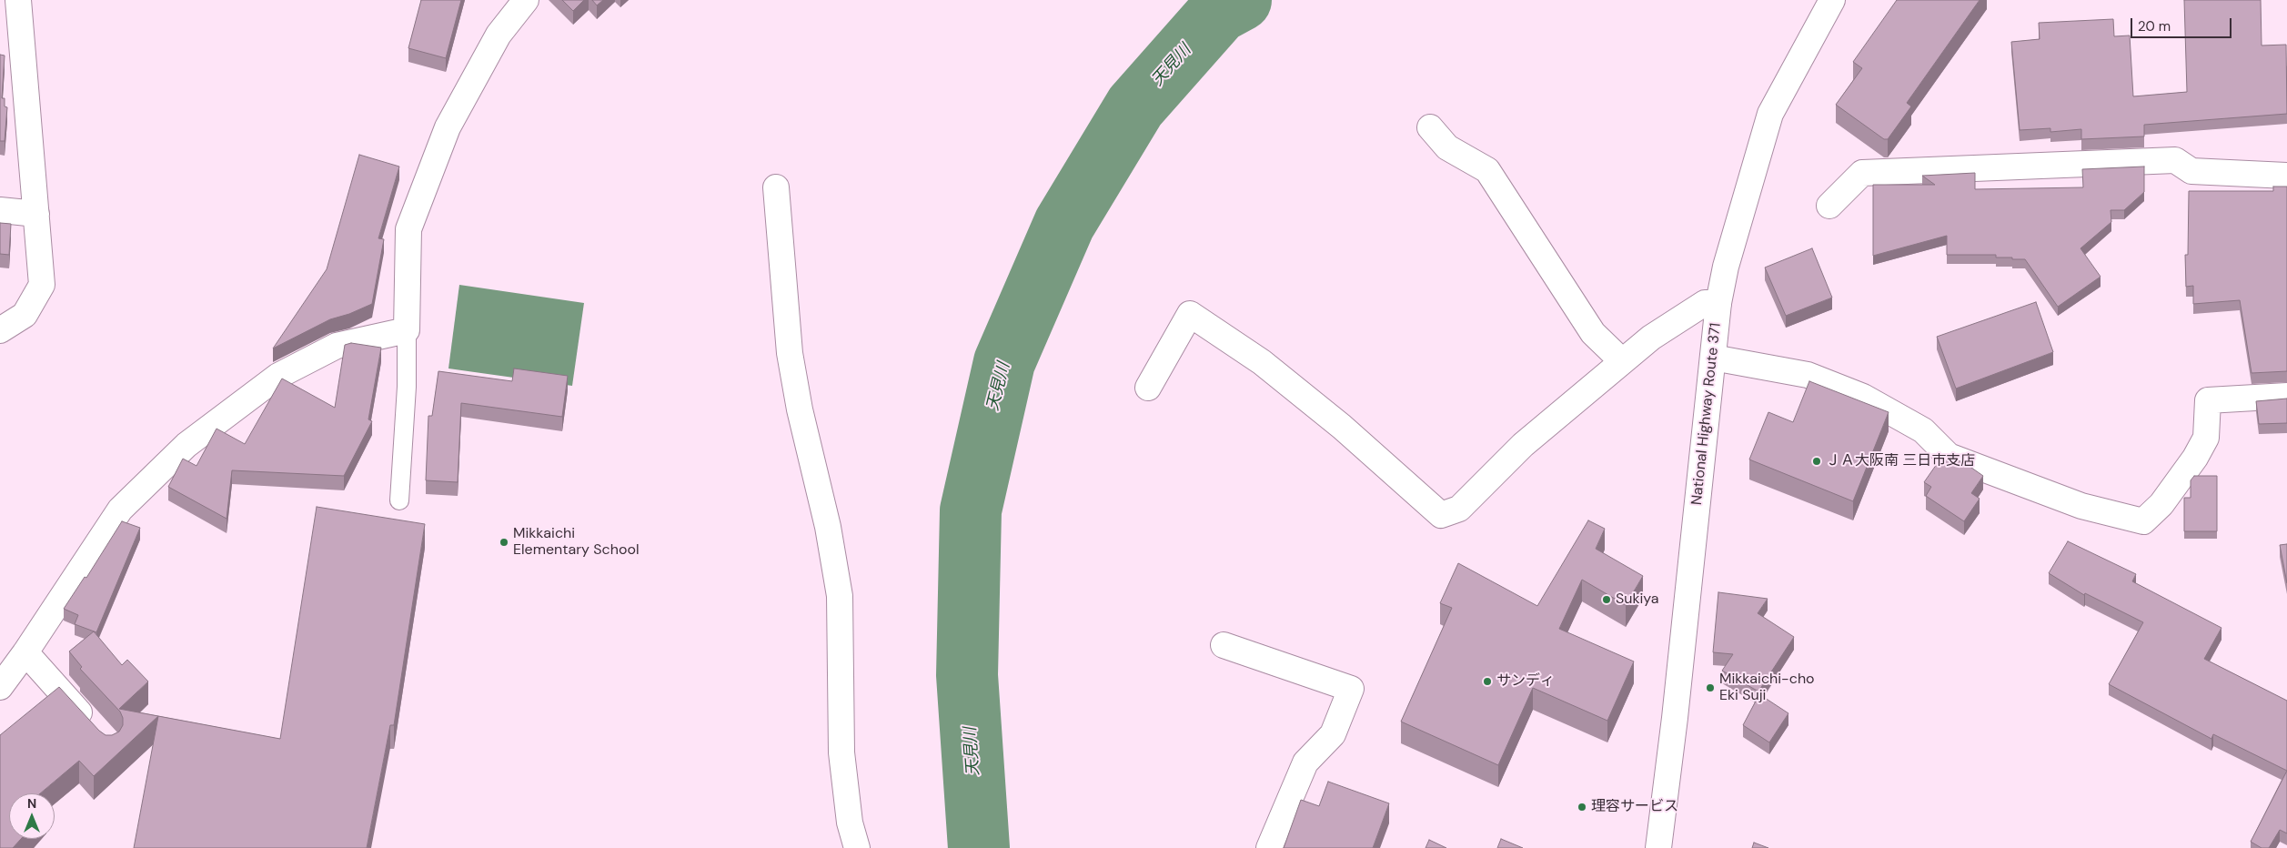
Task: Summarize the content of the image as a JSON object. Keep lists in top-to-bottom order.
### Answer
{
  "streets": {
    "main road": ["National Highway Route 371"]
  },
  "water": ["天見川"],
  "places": [
    "ＪＡ大阪南 三日市支店",
    "Mikkaichi Elementary School",
    "Sukiya",
    "サンディ",
    "Mikkaichi-cho Eki Suji",
    "理容サービス"
  ],
  "scale_bar": "20 m",
  "north": "top"
}
